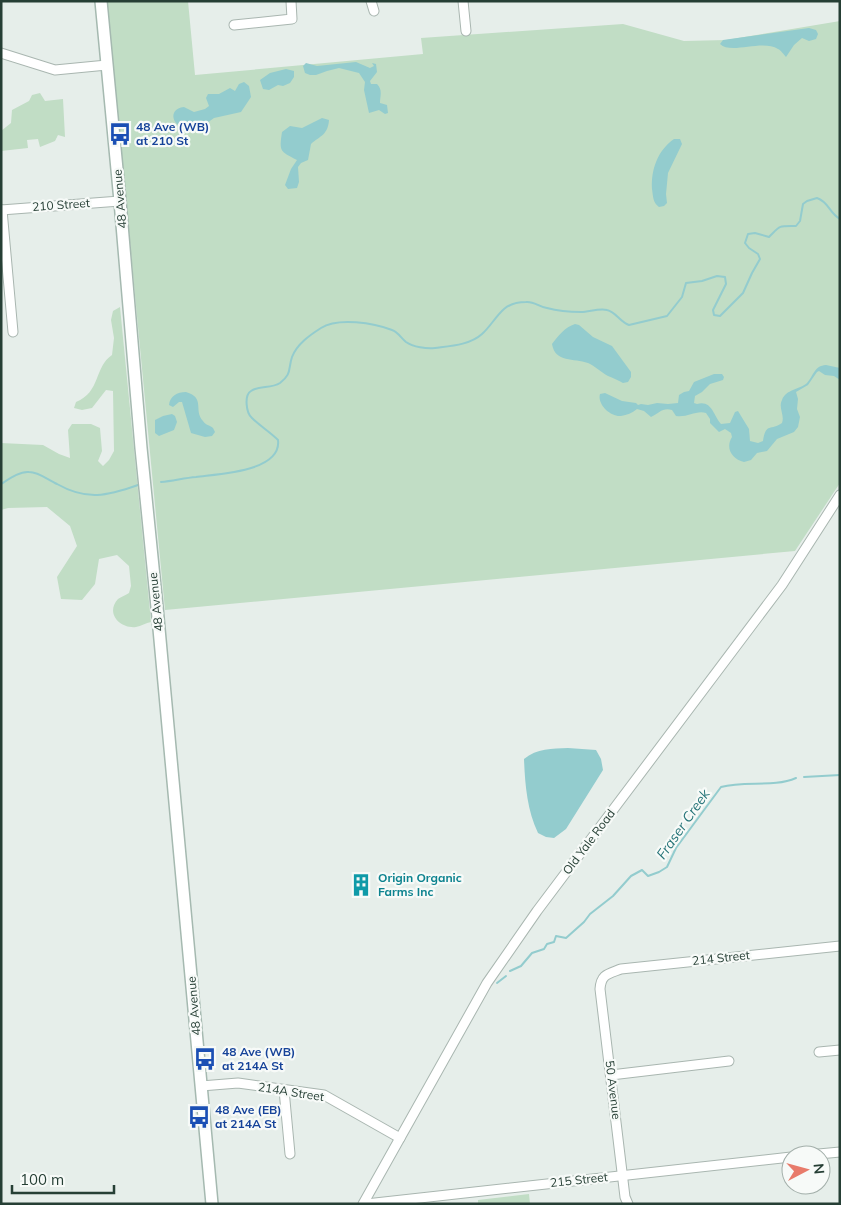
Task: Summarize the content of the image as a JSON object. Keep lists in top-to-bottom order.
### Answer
{
  "streets": {
    "main road": ["48 Avenue"],
    "street": [
      "210 Street",
      "Old Yale Road",
      "214 Street",
      "50 Avenue",
      "214A Street",
      "215 Street"
    ]
  },
  "crossings": [
    ["48 Avenue", "210 Street"],
    ["48 Avenue", "214A Street"],
    ["Old Yale Road", "214A Street"],
    ["Old Yale Road", "215 Street"],
    ["214 Street", "50 Avenue"],
    ["50 Avenue", "215 Street"]
  ],
  "water": ["Fraser Creek"],
  "places": {
    "bus stop": ["48 Ave (WB) at 210 St", "48 Ave (WB) at 214A St", "48 Ave (EB) at 214A St"],
    "building": ["Origin Organic Farms Inc"]
  },
  "scale_bar": "100 m",
  "north": "right"
}
